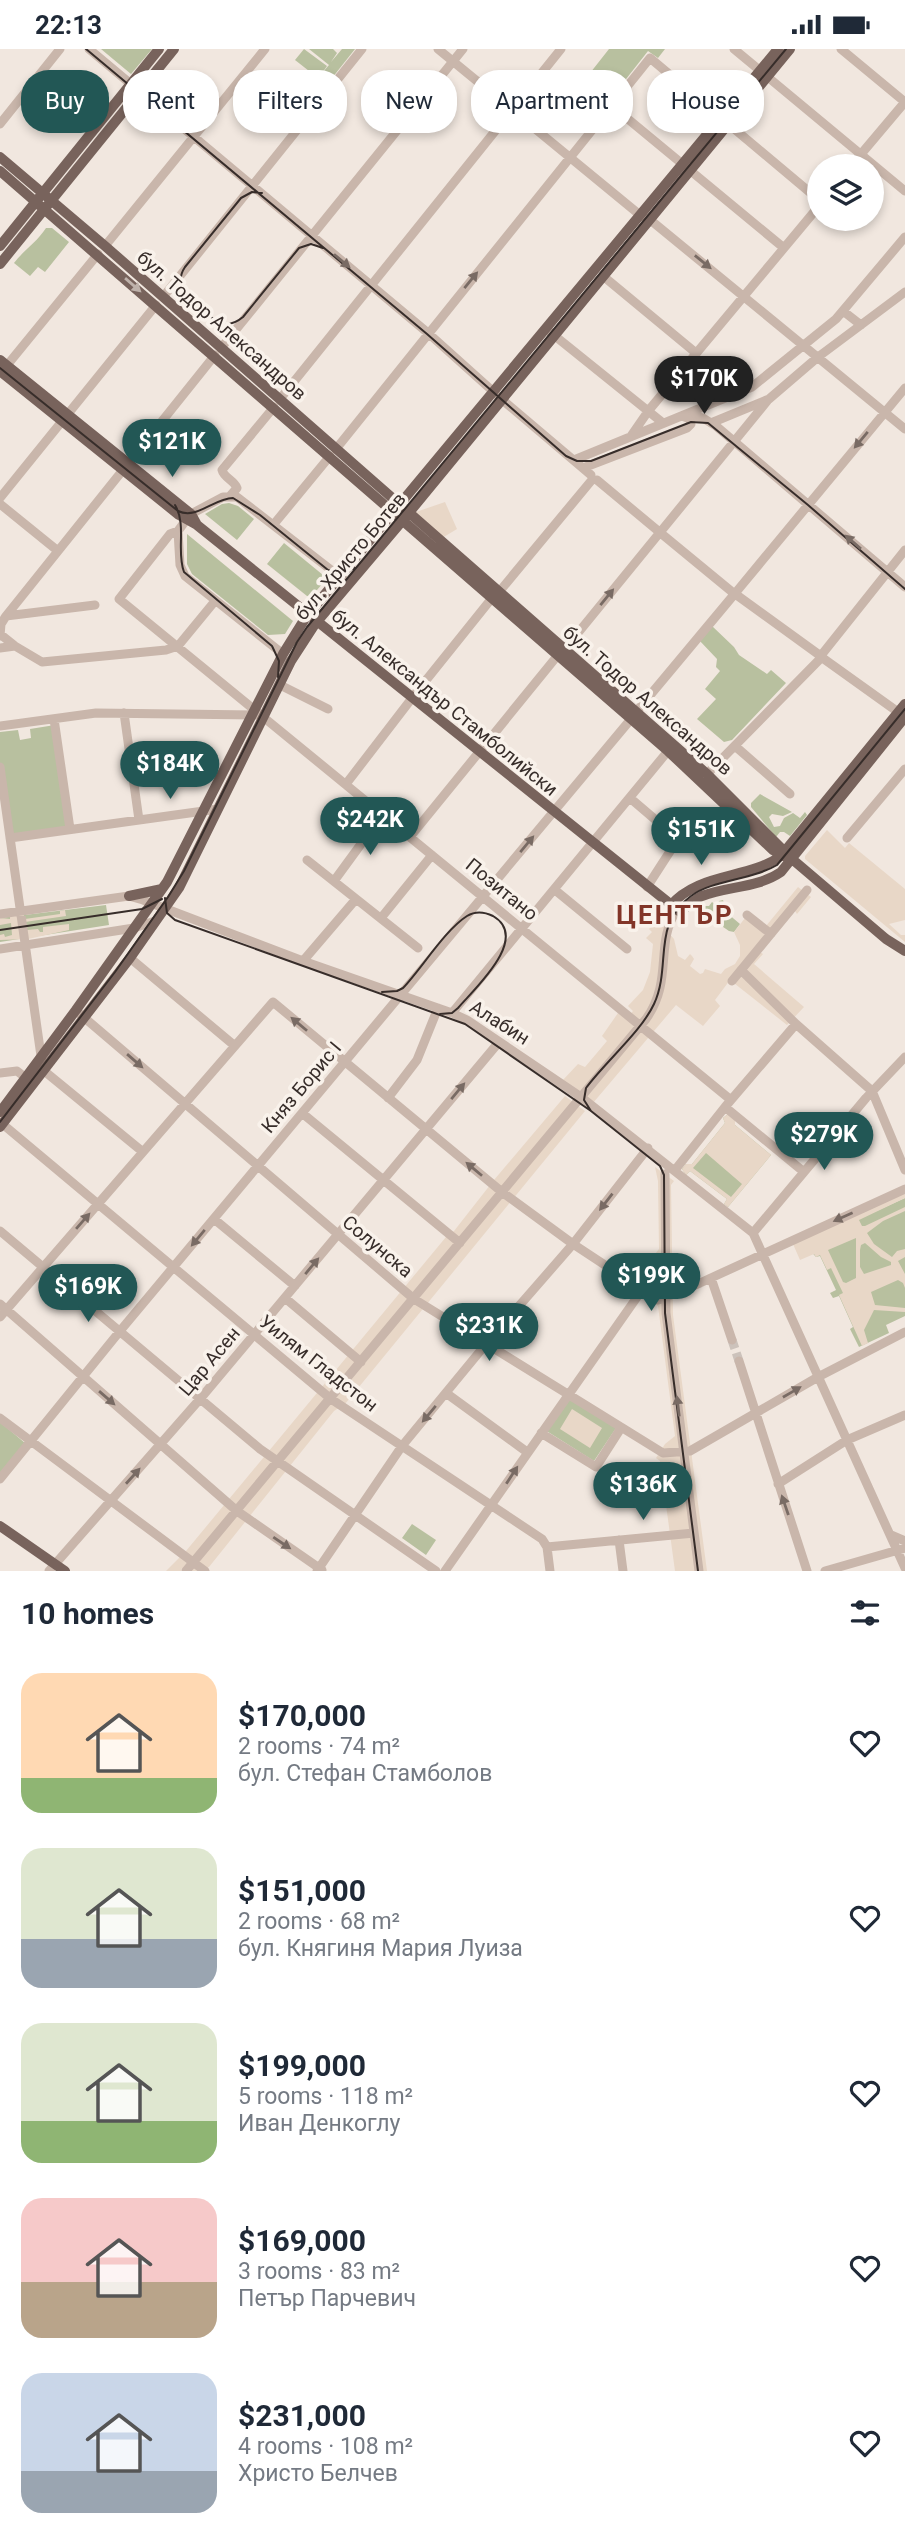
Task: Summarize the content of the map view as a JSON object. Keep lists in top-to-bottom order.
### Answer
{
  "streets": {
    "main road": ["бул. Тодор Александров", "бул. Христо Ботев", "бул. Александър Стамболийски"],
    "street": [
      "Позитано",
      "Алабин",
      "Княз Борис I",
      "Солунска",
      "Цар Асен",
      "Уилям Гладстон"
    ]
  },
  "crossings": [
    ["бул. Тодор Александров", "бул. Христо Ботев"],
    ["бул. Тодор Александров", "Княз Борис I"],
    ["бул. Христо Ботев", "бул. Александър Стамболийски"],
    ["бул. Христо Ботев", "Позитано"],
    ["бул. Христо Ботев", "Алабин"],
    ["бул. Христо Ботев", "Солунска"],
    ["бул. Христо Ботев", "Уилям Гладстон"],
    ["бул. Александър Стамболийски", "Княз Борис I"],
    ["Позитано", "Княз Борис I"],
    ["Алабин", "Княз Борис I"],
    ["Алабин", "Цар Асен"],
    ["Княз Борис I", "Солунска"],
    ["Княз Борис I", "Уилям Гладстон"],
    ["Солунска", "Цар Асен"],
    ["Цар Асен", "Уилям Гладстон"]
  ],
  "districts": ["ЦЕНТЪР"],
  "page": {
    "status": "22:13",
    "chip": [
      "Buy",
      "Rent",
      "Filters",
      "New",
      "Apartment",
      "House"
    ],
    "price": [
      "$170K",
      "$121K",
      "$184K",
      "$242K",
      "$151K",
      "$279K",
      "$199K",
      "$169K",
      "$231K",
      "$136K"
    ],
    "heading": "10 homes",
    "list": [
      {
        "name": "$170,000",
        "note": "2 rooms · 74 m² · бул. Стефан Стамболов"
      },
      {
        "name": "$151,000",
        "note": "2 rooms · 68 m² · бул. Княгиня Мария Луиза"
      },
      {
        "name": "$199,000",
        "note": "5 rooms · 118 m² · Иван Денкоглу"
      },
      {
        "name": "$169,000",
        "note": "3 rooms · 83 m² · Петър Парчевич"
      },
      {
        "name": "$231,000",
        "note": "4 rooms · 108 m² · Христо Белчев"
      }
    ]
  }
}
